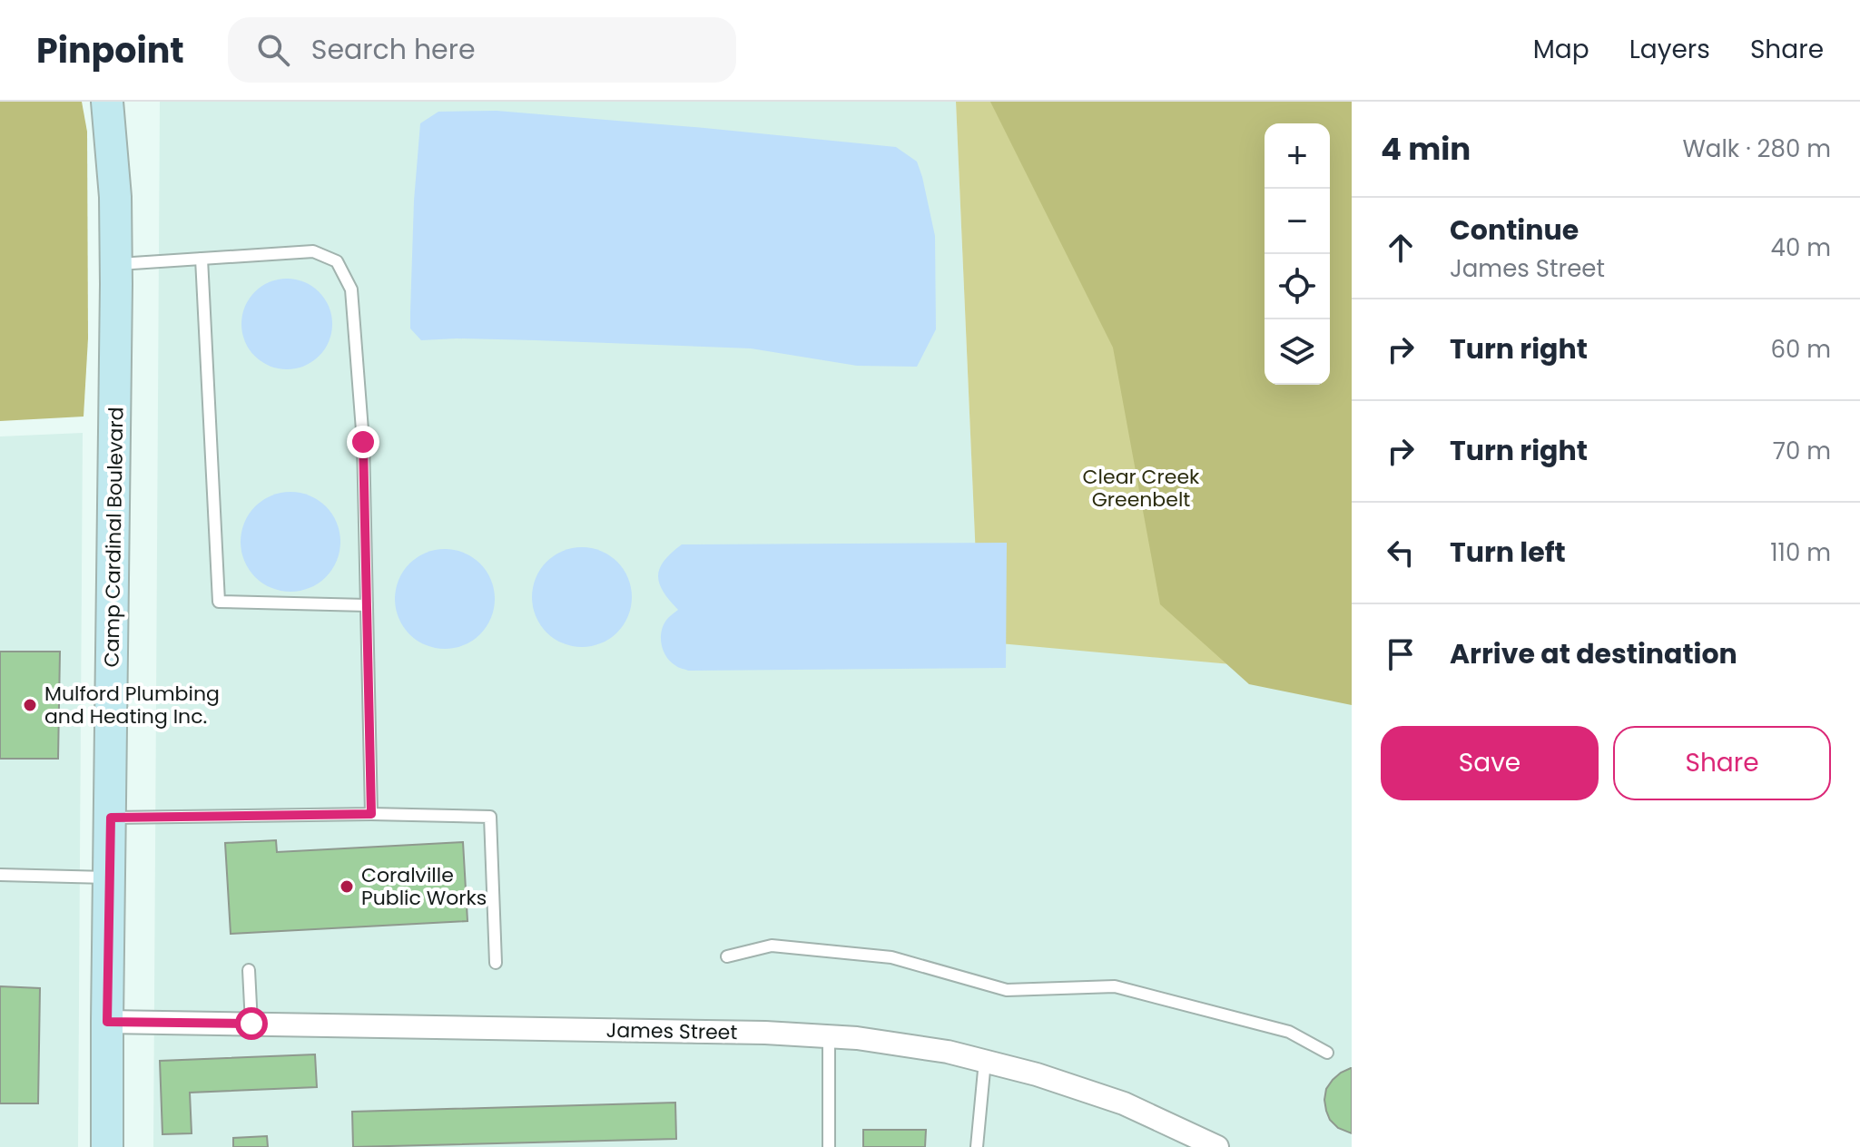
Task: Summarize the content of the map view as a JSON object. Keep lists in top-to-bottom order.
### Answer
{
  "streets": {
    "street": ["Camp Cardinal Boulevard", "James Street"]
  },
  "crossings": [
    ["Camp Cardinal Boulevard", "James Street"]
  ],
  "parks": ["Clear Creek Greenbelt"],
  "places": ["Mulford Plumbing and Heating Inc.", "Coralville Public Works"],
  "page": {
    "header": "Pinpoint",
    "search": "Search here",
    "nav": ["Map", "Layers", "Share"],
    "heading": ["4 min", "Walk · 280 m"],
    "map_buttons": ["+", "−"],
    "list": [
      ["Continue", "James Street", "40 m"],
      ["Turn right", "60 m"],
      ["Turn right", "70 m"],
      ["Turn left", "110 m"],
      "Arrive at destination"
    ],
    "buttons": ["Save", "Share"]
  }
}
